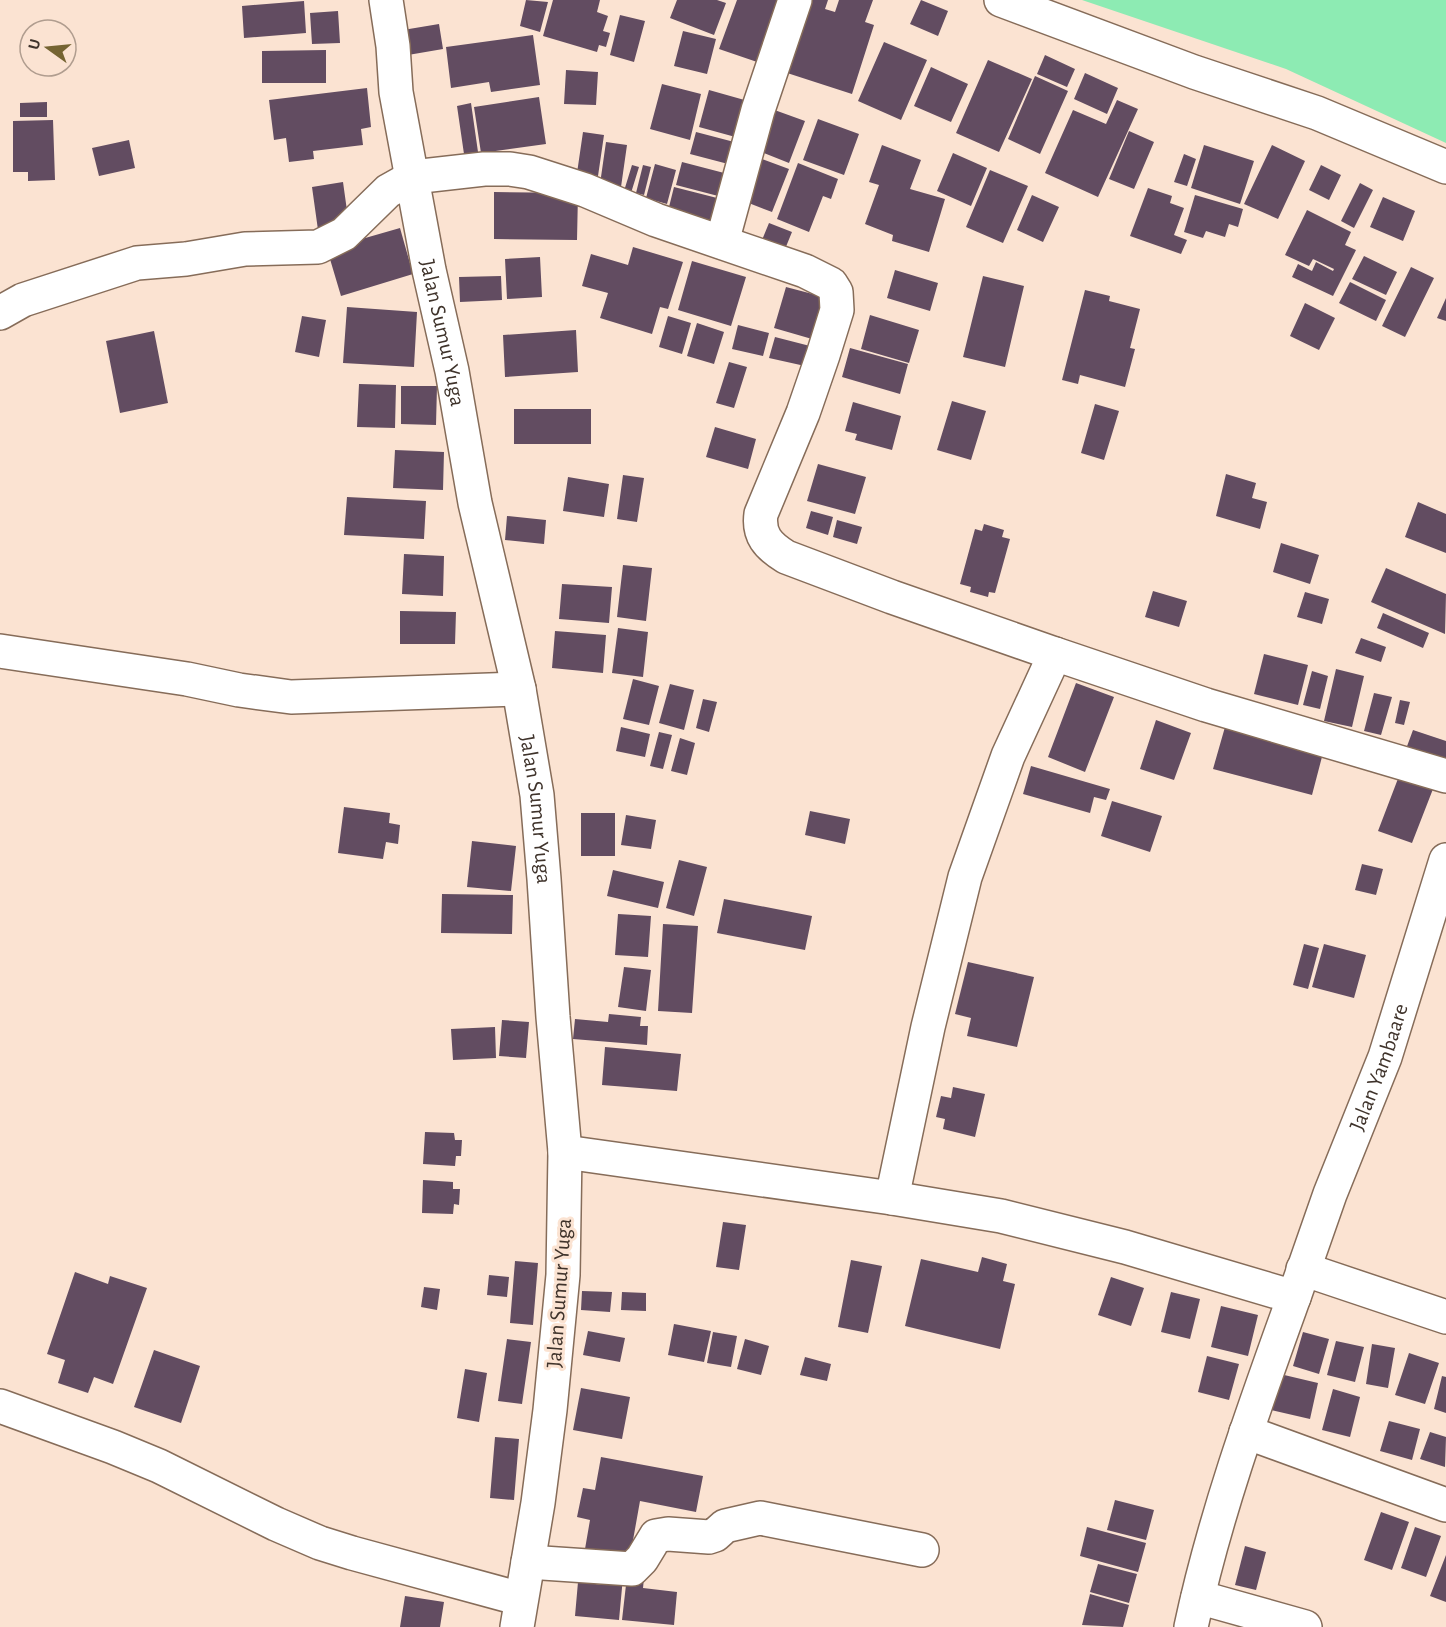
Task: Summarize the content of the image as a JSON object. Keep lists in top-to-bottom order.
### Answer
{
  "streets": {
    "street": ["Jalan Sumur Yuga", "Jalan Yambaare"]
  },
  "north": "left"
}
